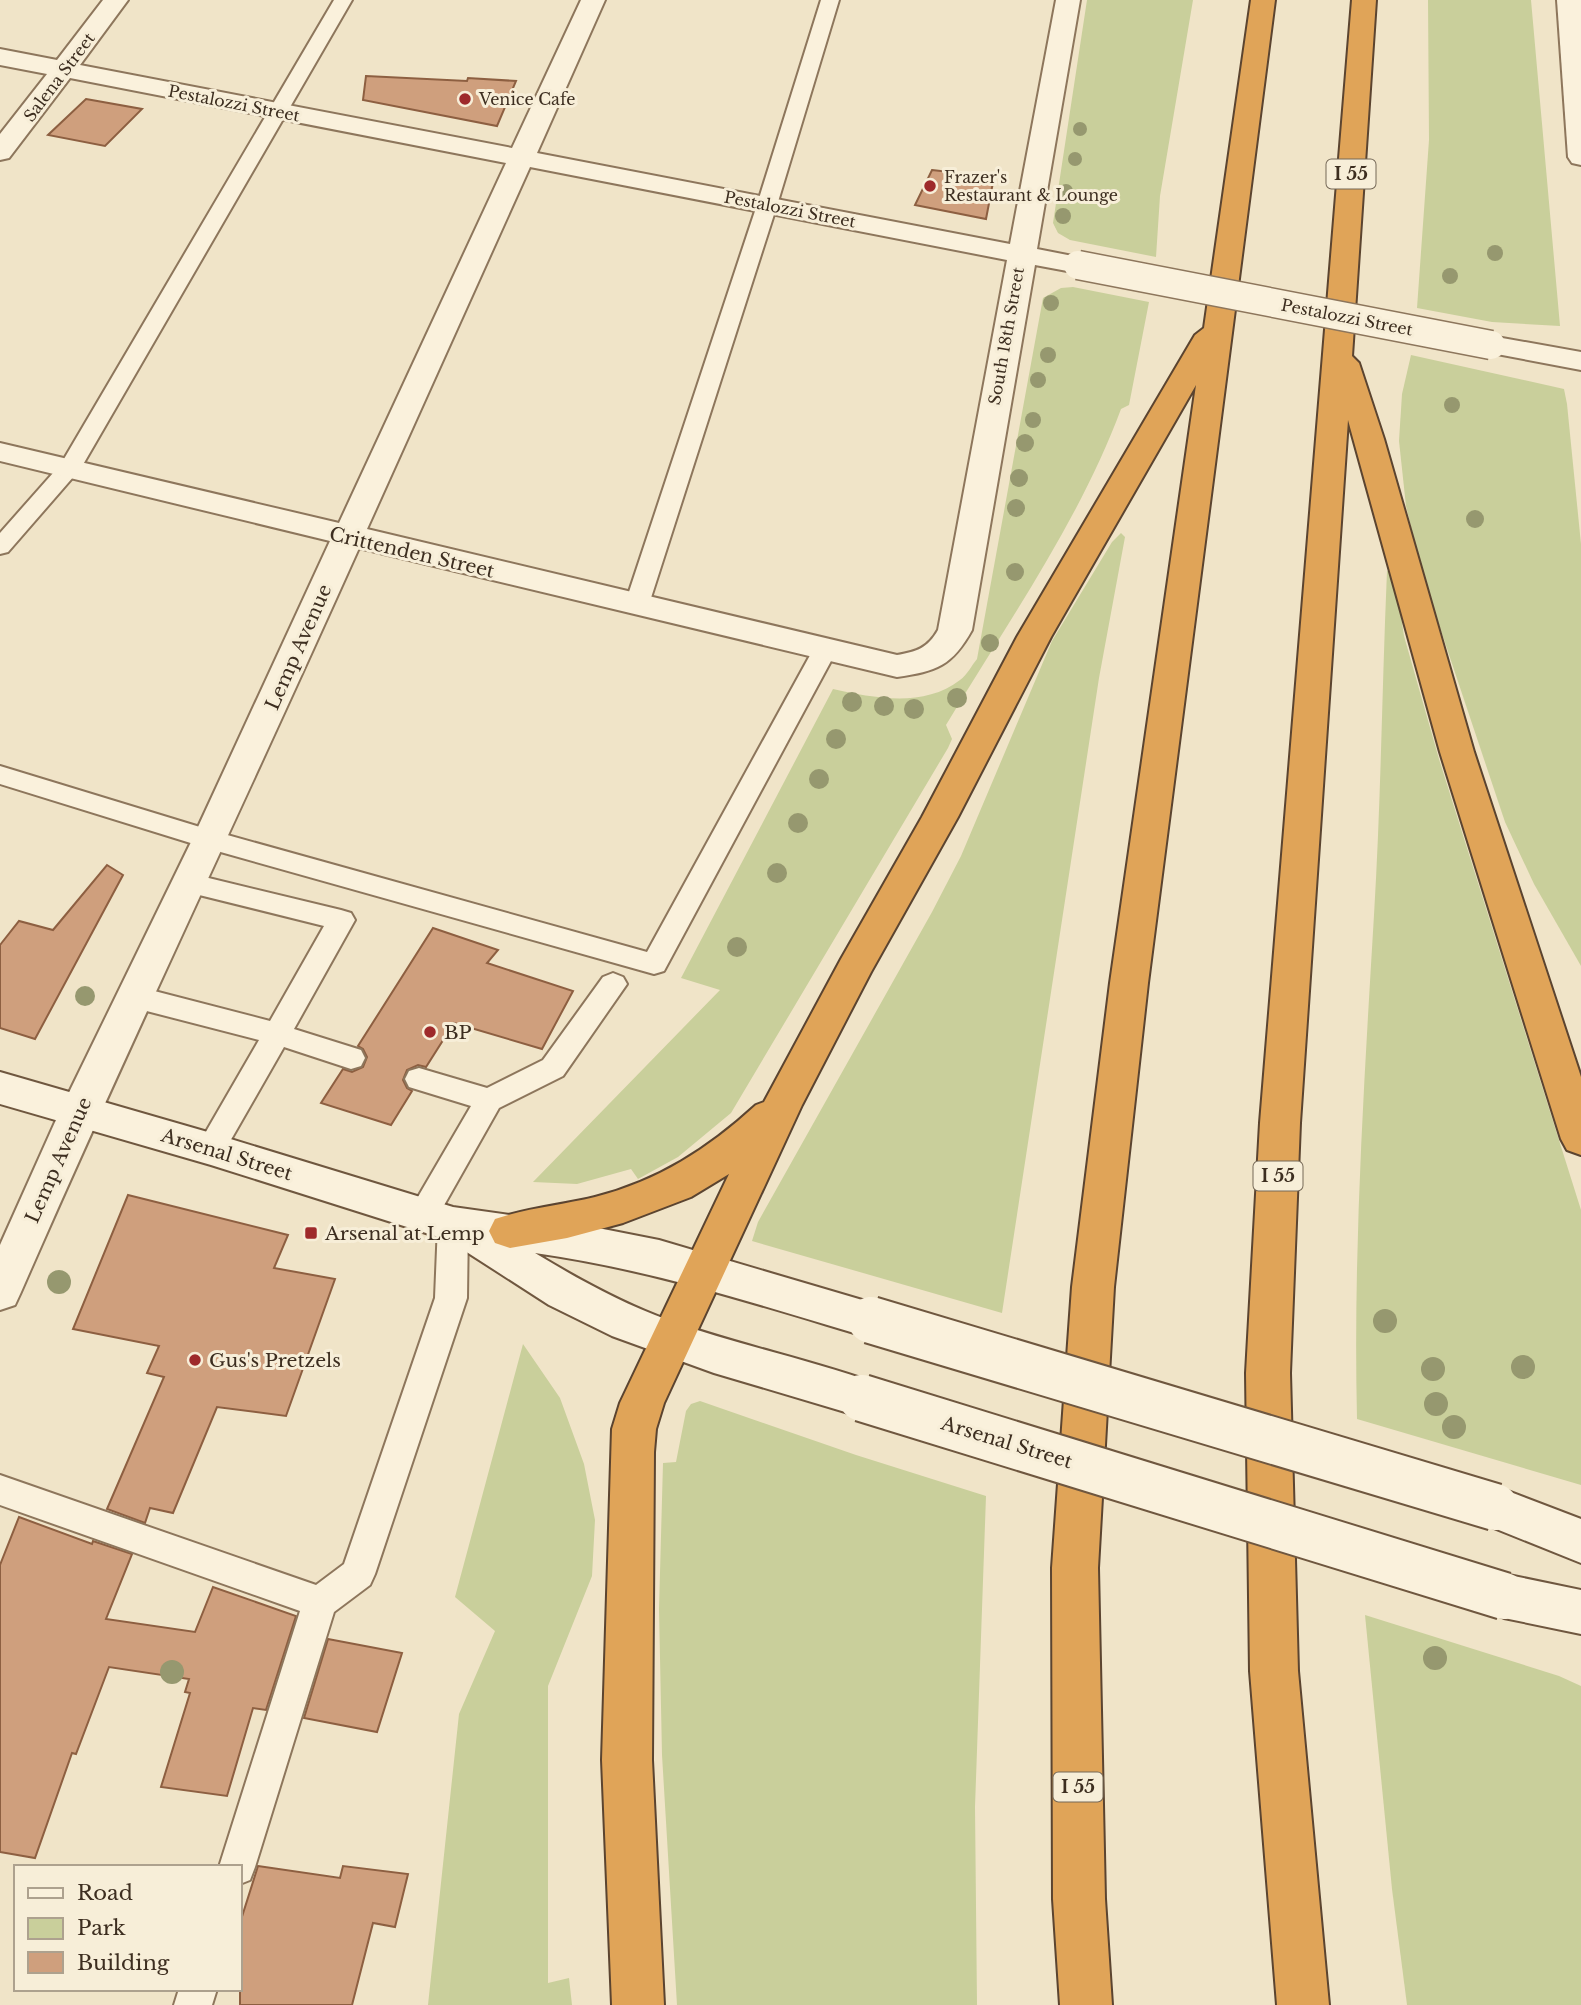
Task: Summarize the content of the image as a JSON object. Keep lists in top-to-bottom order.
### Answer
{
  "streets": {
    "highway": ["I 55"],
    "street": [
      "Salena Street",
      "Pestalozzi Street",
      "South 18th Street",
      "Crittenden Street",
      "Lemp Avenue",
      "Arsenal Street"
    ]
  },
  "crossings": [
    ["Salena Street", "Pestalozzi Street"],
    ["Pestalozzi Street", "South 18th Street"],
    ["Pestalozzi Street", "Lemp Avenue"],
    ["South 18th Street", "Crittenden Street"],
    ["Crittenden Street", "Lemp Avenue"],
    ["Lemp Avenue", "Arsenal Street"]
  ],
  "places": {
    "other": [
      "Venice Cafe",
      "Frazer's Restaurant & Lounge",
      "BP",
      "Gus's Pretzels"
    ],
    "transit": ["Arsenal at Lemp"]
  },
  "legend": ["Road", "Park", "Building"]
}
